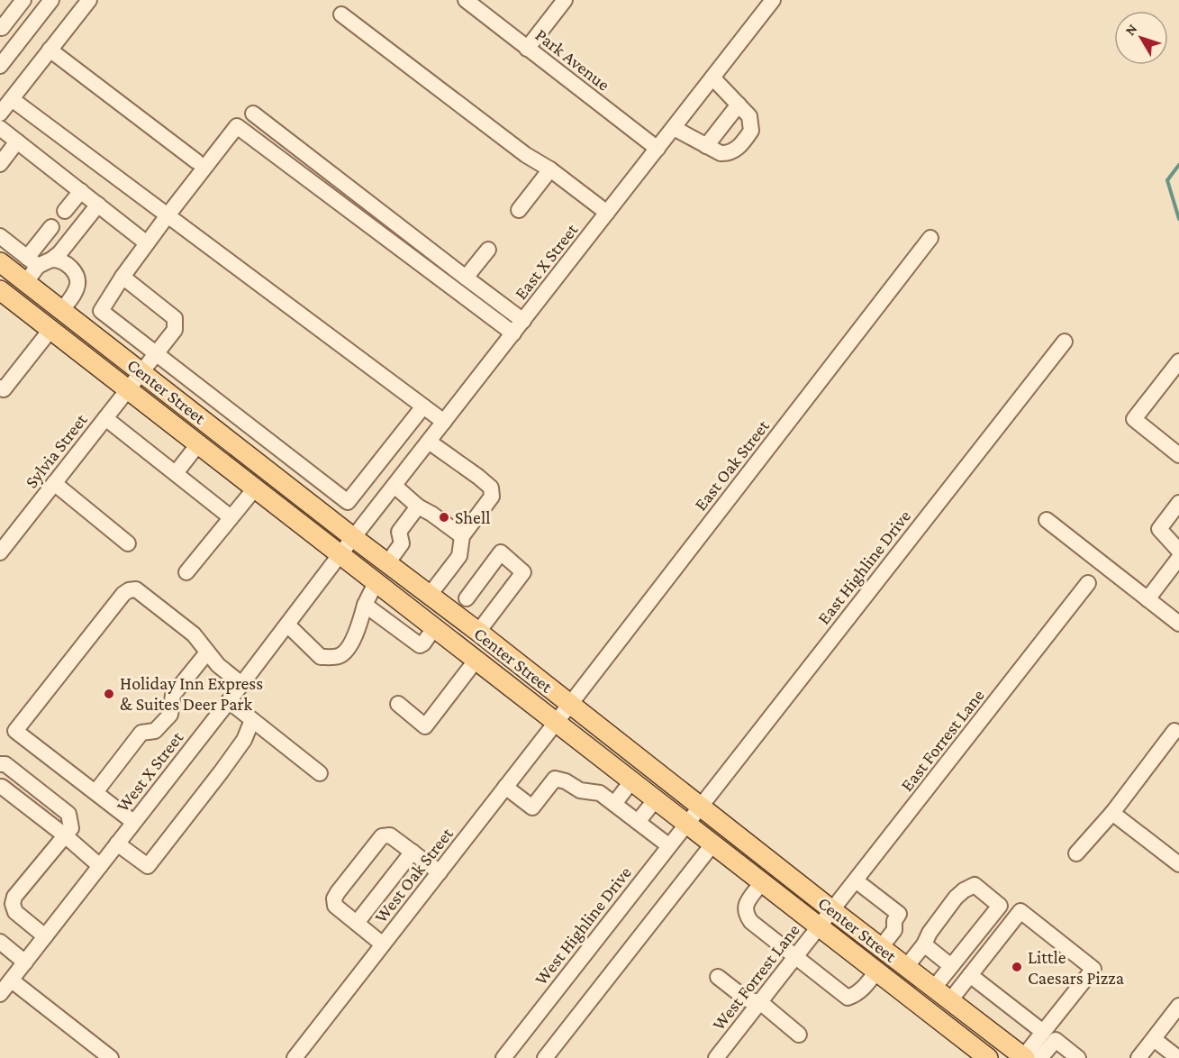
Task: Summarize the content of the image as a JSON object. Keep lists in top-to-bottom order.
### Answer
{
  "streets": {
    "main road": ["Center Street"],
    "street": [
      "Park Avenue",
      "East X Street",
      "Sylvia Street",
      "East Oak Street",
      "East Highline Drive",
      "East Forrest Lane",
      "West X Street",
      "West Oak Street",
      "West Highline Drive",
      "West Forrest Lane"
    ]
  },
  "crossings": [
    ["Park Avenue", "East X Street"],
    ["East X Street", "Center Street"],
    ["East X Street", "West X Street"],
    ["Center Street", "Sylvia Street"],
    ["Center Street", "East Oak Street"],
    ["Center Street", "East Highline Drive"],
    ["Center Street", "East Forrest Lane"],
    ["Center Street", "West X Street"],
    ["Center Street", "West Oak Street"],
    ["Center Street", "West Highline Drive"],
    ["Center Street", "West Forrest Lane"],
    ["East Oak Street", "West Oak Street"],
    ["East Highline Drive", "West Highline Drive"],
    ["East Forrest Lane", "West Forrest Lane"]
  ],
  "places": ["Shell", "Holiday Inn Express & Suites Deer Park", "Little Caesars Pizza"],
  "north": "top left"
}
